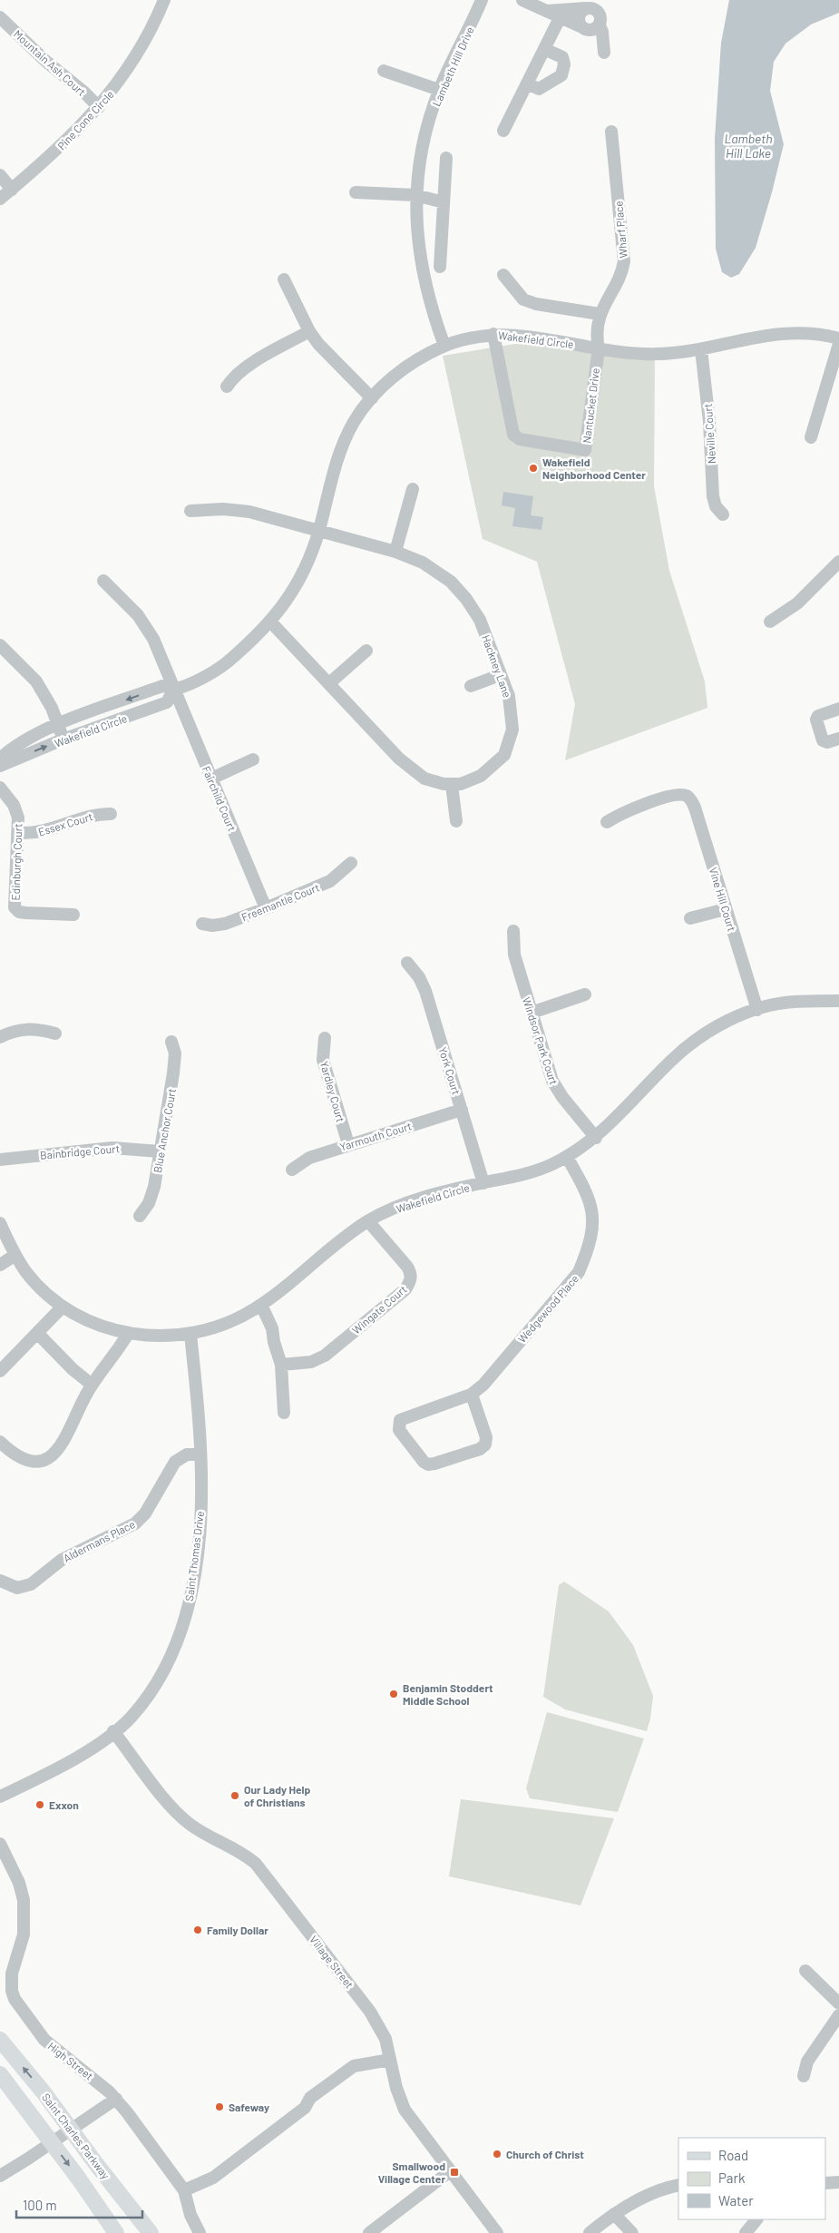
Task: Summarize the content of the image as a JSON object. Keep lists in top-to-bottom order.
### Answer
{
  "streets": {
    "main road": ["Saint Charles Parkway"],
    "street": [
      "Mountain Ash Court",
      "Lambeth Hill Drive",
      "Pine Cone Circle",
      "Wharf Place",
      "Wakefield Circle",
      "Nantucket Drive",
      "Neville Court",
      "Hackney Lane",
      "Fairchild Court",
      "Essex Court",
      "Edinburgh Court",
      "Vine Hill Court",
      "Freemantle Court",
      "Windsor Park Court",
      "York Court",
      "Yardley Court",
      "Blue Anchor Court",
      "Yarmouth Court",
      "Bainbridge Court",
      "Wedgewood Place",
      "Wingate Court",
      "Aldermans Place",
      "Saint Thomas Drive",
      "Village Street",
      "High Street"
    ]
  },
  "crossings": [
    ["Mountain Ash Court", "Pine Cone Circle"],
    ["Lambeth Hill Drive", "Wakefield Circle"],
    ["Wharf Place", "Wakefield Circle"],
    ["Wharf Place", "Nantucket Drive"],
    ["Wakefield Circle", "Nantucket Drive"],
    ["Wakefield Circle", "Neville Court"],
    ["Wakefield Circle", "Hackney Lane"],
    ["Wakefield Circle", "Fairchild Court"],
    ["Wakefield Circle", "Vine Hill Court"],
    ["Wakefield Circle", "Windsor Park Court"],
    ["Wakefield Circle", "York Court"],
    ["Wakefield Circle", "Wedgewood Place"],
    ["Wakefield Circle", "Wingate Court"],
    ["Wakefield Circle", "Saint Thomas Drive"],
    ["Fairchild Court", "Freemantle Court"],
    ["Essex Court", "Edinburgh Court"],
    ["York Court", "Yarmouth Court"],
    ["Yardley Court", "Yarmouth Court"],
    ["Blue Anchor Court", "Bainbridge Court"],
    ["Aldermans Place", "Saint Thomas Drive"],
    ["Saint Thomas Drive", "Village Street"]
  ],
  "water": ["Lambeth Hill Lake"],
  "places": {
    "other": [
      "Wakefield Neighborhood Center",
      "Benjamin Stoddert Middle School",
      "Our Lady Help of Christians",
      "Exxon",
      "Family Dollar",
      "Safeway",
      "Church of Christ"
    ],
    "transit": ["Smallwood Village Center"]
  },
  "legend": ["Road", "Park", "Water"],
  "scale_bar": "100 m"
}
